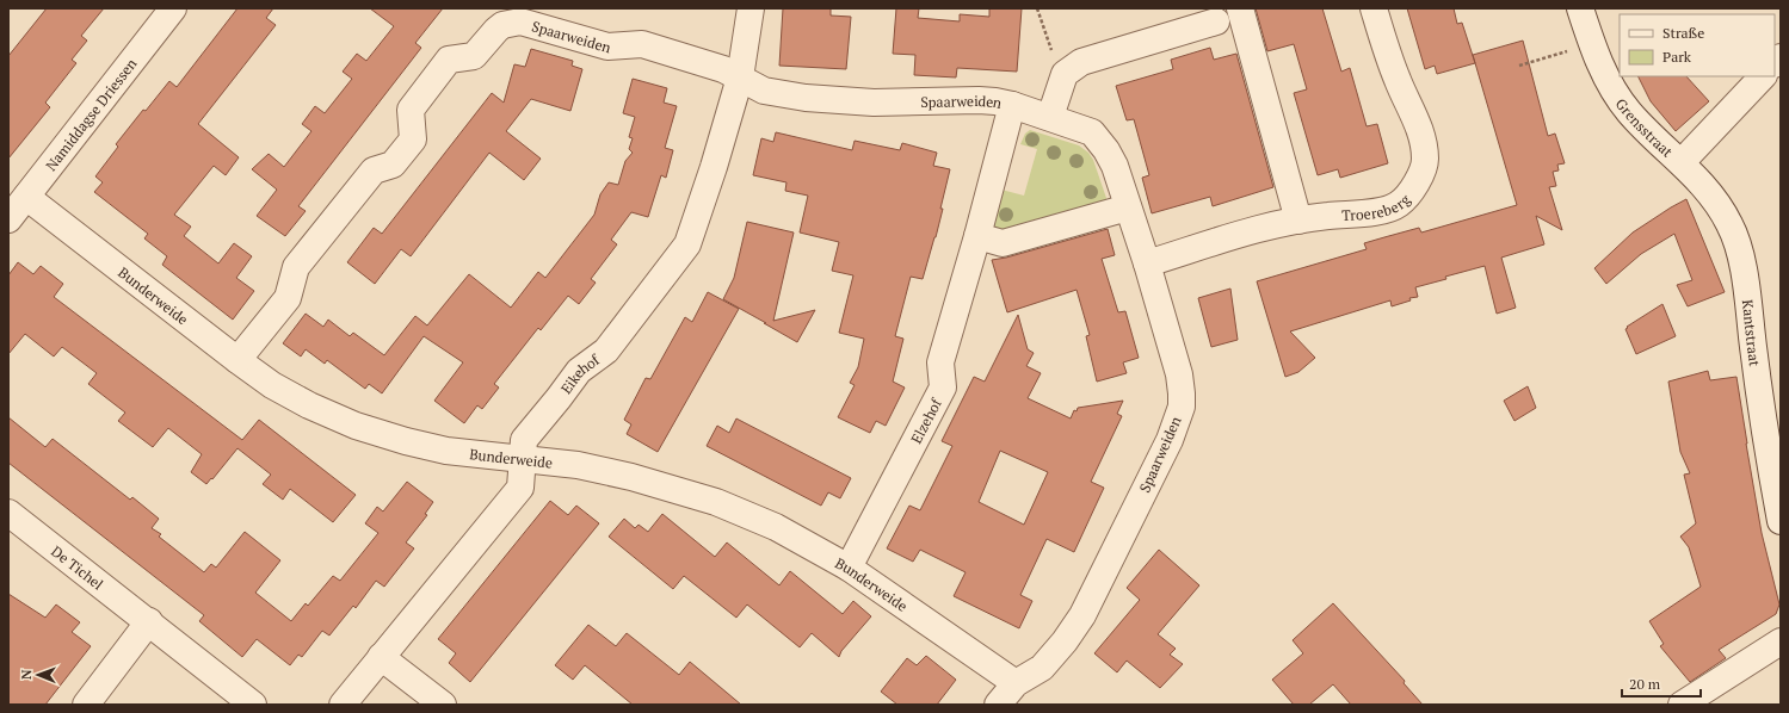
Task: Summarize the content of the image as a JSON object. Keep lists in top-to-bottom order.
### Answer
{
  "streets": {
    "street": [
      "Spaarweiden",
      "Namiddagse Driessen",
      "Grensstraat",
      "Troereberg",
      "Bunderweide",
      "Kantstraat",
      "Eikehof",
      "Elzehof",
      "De Tichel"
    ]
  },
  "crossings": [
    ["Spaarweiden", "Troereberg"],
    ["Spaarweiden", "Bunderweide"],
    ["Spaarweiden", "Eikehof"],
    ["Spaarweiden", "Elzehof"],
    ["Namiddagse Driessen", "Bunderweide"],
    ["Grensstraat", "Kantstraat"],
    ["Bunderweide", "Eikehof"],
    ["Bunderweide", "Elzehof"]
  ],
  "legend": ["Straße", "Park"],
  "scale_bar": "20 m",
  "north": "left"
}
